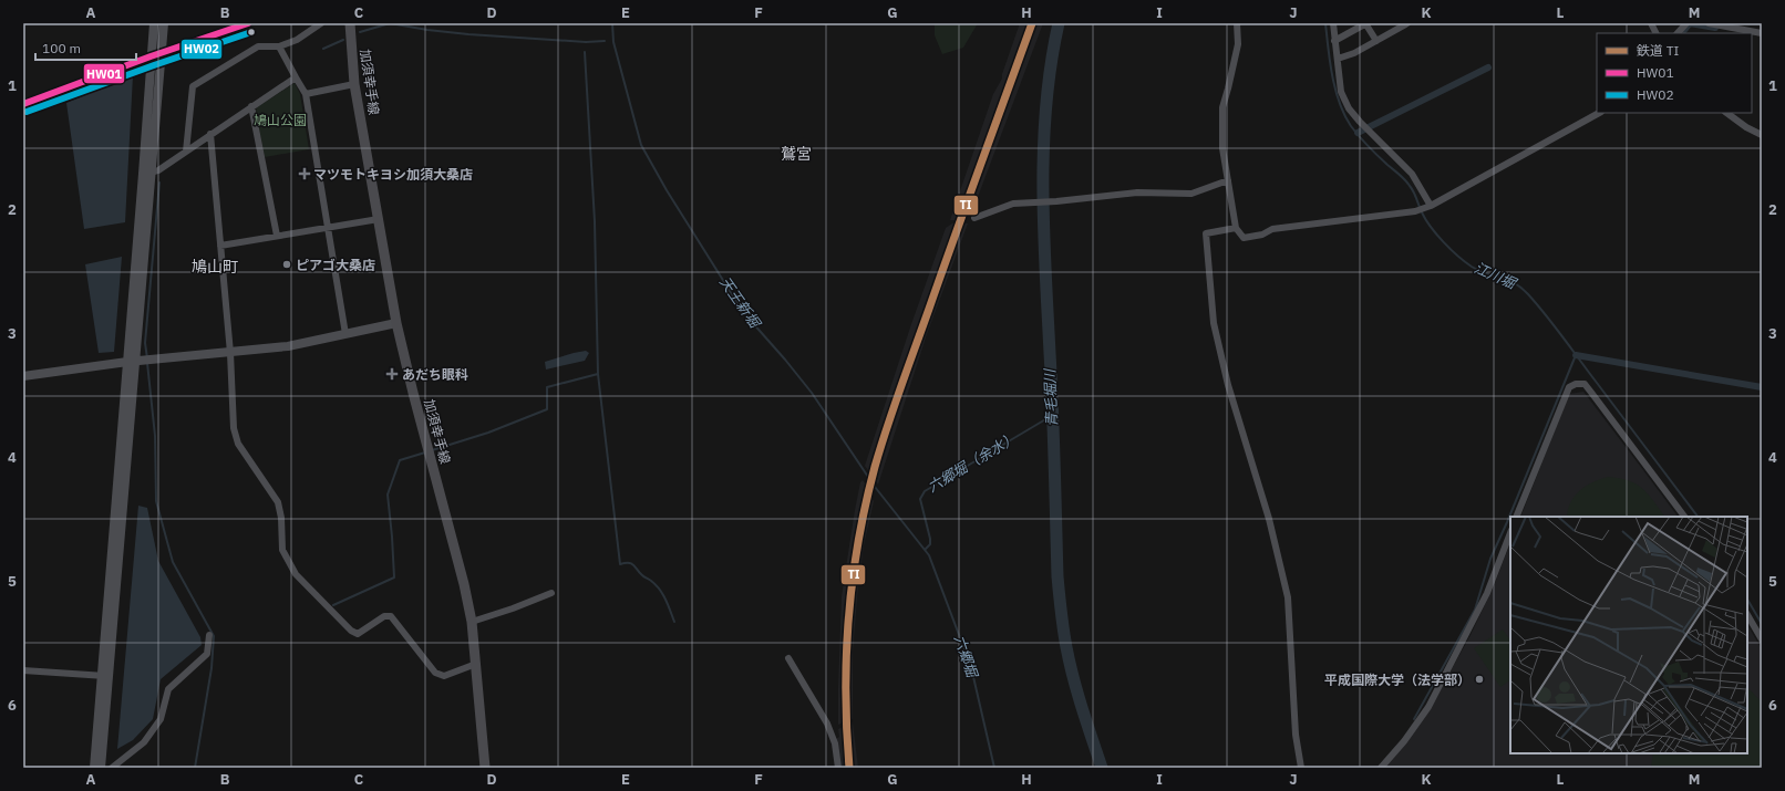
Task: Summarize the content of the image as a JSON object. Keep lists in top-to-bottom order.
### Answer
{
  "streets": {
    "main road": ["加須幸手線"]
  },
  "districts": ["鷲宮", "鳩山町"],
  "water": [
    "江川堀",
    "天王新堀",
    "青毛堀川",
    "六郷堀（余水）",
    "六郷堀"
  ],
  "parks": ["鳩山公園"],
  "places": {
    "health": ["マツモトキヨシ加須大桑店", "あだち眼科"],
    "other": ["ピアゴ大桑店", "平成国際大学（法学部）"]
  },
  "lines": ["rail line TI", "transit line HW01", "transit line HW02"],
  "legend": ["鉄道 TI", "HW01", "HW02"],
  "scale_bar": "100 m",
  "grid": {
    "columns": [
      "A",
      "B",
      "C",
      "D",
      "E",
      "F",
      "G",
      "H",
      "I",
      "J",
      "K",
      "L",
      "M"
    ],
    "rows": [
      "1",
      "2",
      "3",
      "4",
      "5",
      "6"
    ]
  }
}
